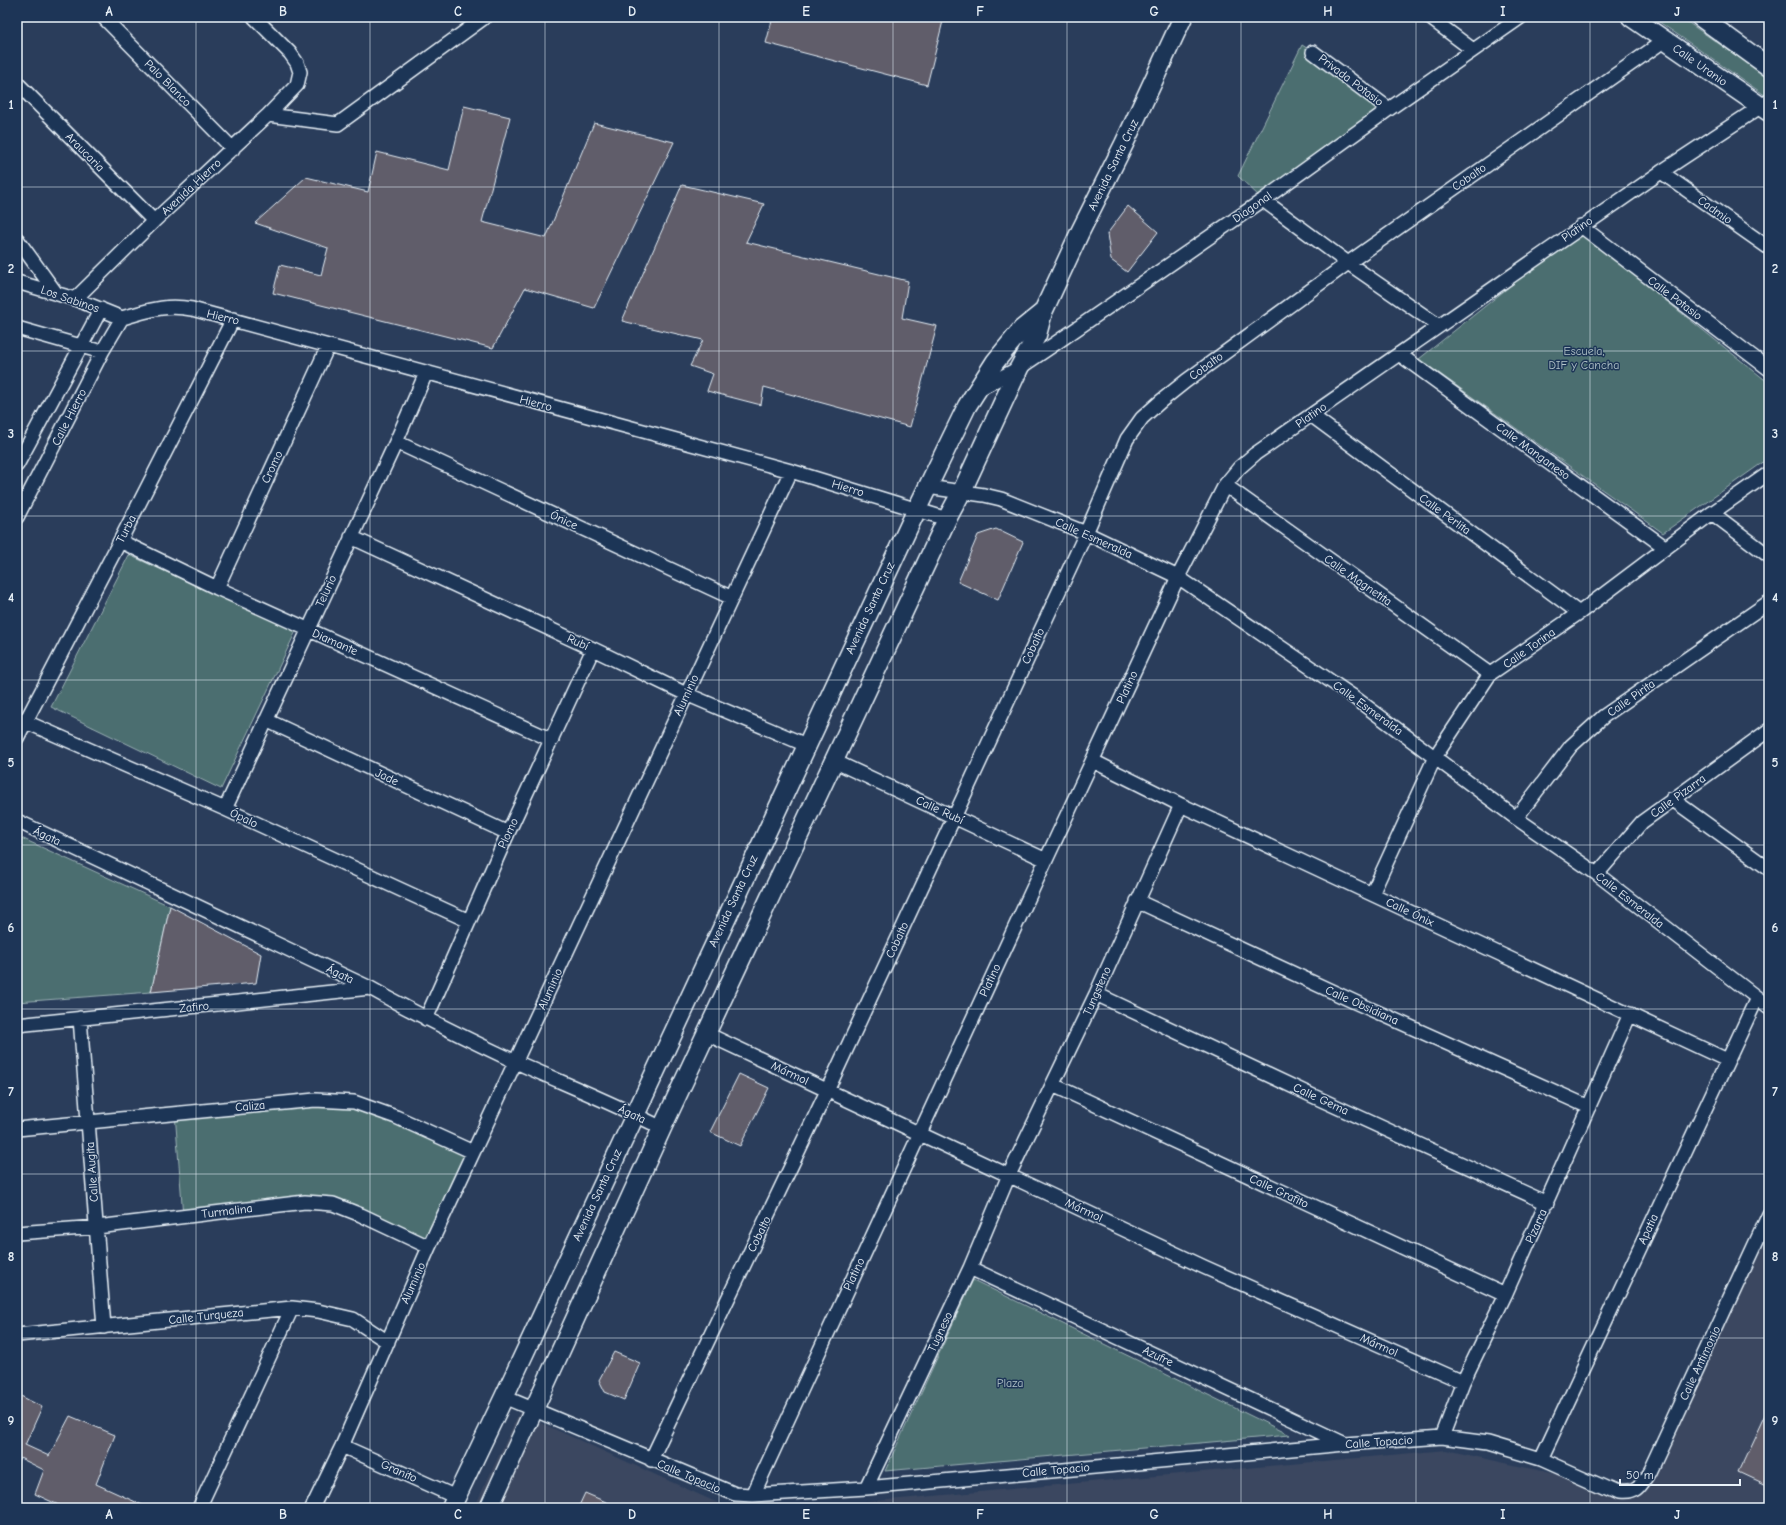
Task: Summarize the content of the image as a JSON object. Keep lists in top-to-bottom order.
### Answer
{
  "streets": {
    "street": [
      "Calle Uranio",
      "Privada Potasio",
      "Palo Blanco",
      "Araucaria",
      "Avenida Santa Cruz",
      "Cobalto",
      "Avenida Hierro",
      "Diagonal",
      "Cadmio",
      "Platino",
      "Calle Potasio",
      "Los Sabinos",
      "Hierro",
      "Calle Hierro",
      "Calle Manganeso",
      "Cromo",
      "Calle Perlita",
      "Ónice",
      "Turba",
      "Calle Esmeralda",
      "Calle Magnetita",
      "Telurio",
      "Diamante",
      "Rubí",
      "Calle Torina",
      "Aluminio",
      "Calle Pirita",
      "Jade",
      "Calle Pizarra",
      "Calle Rubí",
      "Ópalo",
      "Plomo",
      "Ágata",
      "Calle Ónix",
      "Tungsteno",
      "Calle Obsidiana",
      "Zafiro",
      "Mármol",
      "Calle Gema",
      "Caliza",
      "Calle Augita",
      "Calle Grafito",
      "Turmalina",
      "Pizarra",
      "Apatia",
      "Calle Turqueza",
      "Tugneso",
      "Azufre",
      "Calle Antimonio",
      "Calle Topacio",
      "Granito"
    ]
  },
  "crossings": [
    ["Calle Uranio", "Cobalto"],
    ["Calle Uranio", "Platino"],
    ["Privada Potasio", "Diagonal"],
    ["Palo Blanco", "Avenida Hierro"],
    ["Araucaria", "Avenida Hierro"],
    ["Avenida Santa Cruz", "Diagonal"],
    ["Avenida Santa Cruz", "Hierro"],
    ["Avenida Santa Cruz", "Calle Esmeralda"],
    ["Avenida Santa Cruz", "Rubí"],
    ["Avenida Santa Cruz", "Calle Rubí"],
    ["Avenida Santa Cruz", "Ágata"],
    ["Avenida Santa Cruz", "Mármol"],
    ["Avenida Santa Cruz", "Calle Topacio"],
    ["Avenida Santa Cruz", "Granito"],
    ["Cobalto", "Calle Esmeralda"],
    ["Cobalto", "Calle Rubí"],
    ["Cobalto", "Mármol"],
    ["Cobalto", "Calle Topacio"],
    ["Avenida Hierro", "Los Sabinos"],
    ["Cadmio", "Platino"],
    ["Platino", "Calle Potasio"],
    ["Platino", "Calle Manganeso"],
    ["Platino", "Calle Perlita"],
    ["Platino", "Calle Esmeralda"],
    ["Platino", "Calle Magnetita"],
    ["Platino", "Calle Rubí"],
    ["Platino", "Calle Ónix"],
    ["Platino", "Mármol"],
    ["Platino", "Calle Topacio"],
    ["Los Sabinos", "Hierro"],
    ["Los Sabinos", "Calle Hierro"],
    ["Hierro", "Calle Hierro"],
    ["Hierro", "Cromo"],
    ["Hierro", "Turba"],
    ["Hierro", "Telurio"],
    ["Hierro", "Aluminio"],
    ["Calle Manganeso", "Calle Torina"],
    ["Cromo", "Diamante"],
    ["Calle Perlita", "Calle Torina"],
    ["Ónice", "Telurio"],
    ["Ónice", "Aluminio"],
    ["Turba", "Diamante"],
    ["Turba", "Ópalo"],
    ["Calle Esmeralda", "Calle Torina"],
    ["Calle Esmeralda", "Calle Pirita"],
    ["Calle Esmeralda", "Calle Pizarra"],
    ["Calle Esmeralda", "Apatia"],
    ["Calle Magnetita", "Calle Torina"],
    ["Telurio", "Diamante"],
    ["Telurio", "Rubí"],
    ["Telurio", "Jade"],
    ["Telurio", "Ópalo"],
    ["Diamante", "Plomo"],
    ["Rubí", "Aluminio"],
    ["Rubí", "Plomo"],
    ["Calle Torina", "Calle Ónix"],
    ["Aluminio", "Ágata"],
    ["Aluminio", "Caliza"],
    ["Aluminio", "Turmalina"],
    ["Aluminio", "Calle Turqueza"],
    ["Aluminio", "Granito"],
    ["Jade", "Plomo"],
    ["Ópalo", "Plomo"],
    ["Plomo", "Ágata"],
    ["Ágata", "Zafiro"],
    ["Calle Ónix", "Tungsteno"],
    ["Calle Ónix", "Pizarra"],
    ["Calle Ónix", "Apatia"],
    ["Tungsteno", "Calle Obsidiana"],
    ["Tungsteno", "Mármol"],
    ["Tungsteno", "Calle Gema"],
    ["Tungsteno", "Calle Grafito"],
    ["Tungsteno", "Tugneso"],
    ["Calle Obsidiana", "Pizarra"],
    ["Zafiro", "Calle Augita"],
    ["Mármol", "Pizarra"],
    ["Mármol", "Tugneso"],
    ["Calle Gema", "Pizarra"],
    ["Caliza", "Calle Augita"],
    ["Calle Augita", "Turmalina"],
    ["Calle Augita", "Calle Turqueza"],
    ["Calle Grafito", "Pizarra"],
    ["Pizarra", "Calle Topacio"],
    ["Apatia", "Calle Topacio"],
    ["Tugneso", "Azufre"],
    ["Tugneso", "Calle Topacio"],
    ["Azufre", "Calle Topacio"],
    ["Calle Antimonio", "Calle Topacio"]
  ],
  "parks": ["Escuela, DIF y Cancha", "Plaza"],
  "scale_bar": "50 m",
  "grid": {
    "columns": [
      "A",
      "B",
      "C",
      "D",
      "E",
      "F",
      "G",
      "H",
      "I",
      "J"
    ],
    "rows": [
      "1",
      "2",
      "3",
      "4",
      "5",
      "6",
      "7",
      "8",
      "9"
    ]
  }
}
